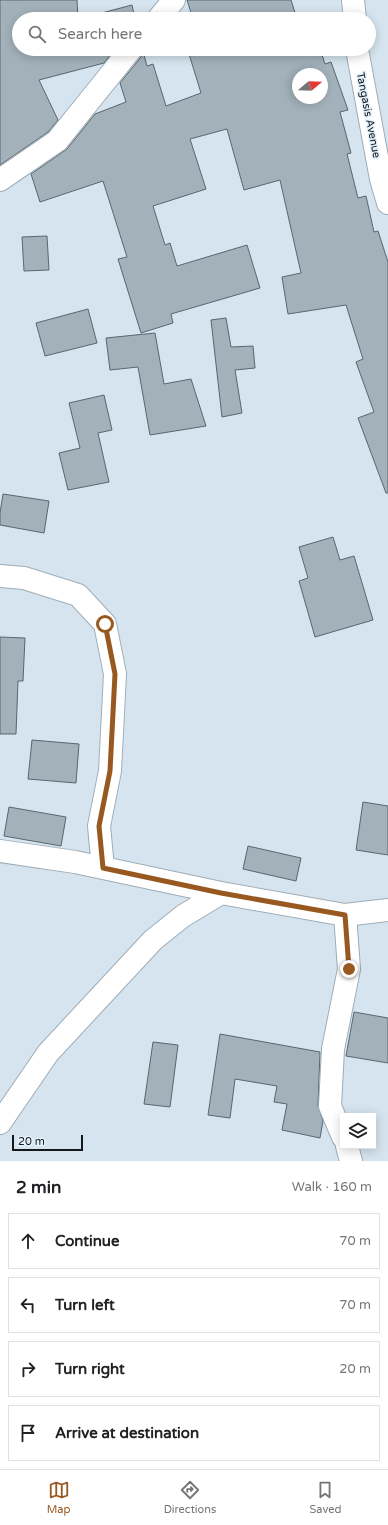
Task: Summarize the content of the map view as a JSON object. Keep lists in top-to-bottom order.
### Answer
{
  "streets": {
    "street": ["Tangasis Avenue"]
  },
  "scale_bar": "20 m",
  "north": "right",
  "page": {
    "search": "Search here",
    "scale": "20 m",
    "heading": ["2 min", "Walk · 160 m"],
    "list": [
      ["Continue", "70 m"],
      ["Turn left", "70 m"],
      ["Turn right", "20 m"],
      "Arrive at destination"
    ],
    "nav": ["Map", "Directions", "Saved"]
  }
}
